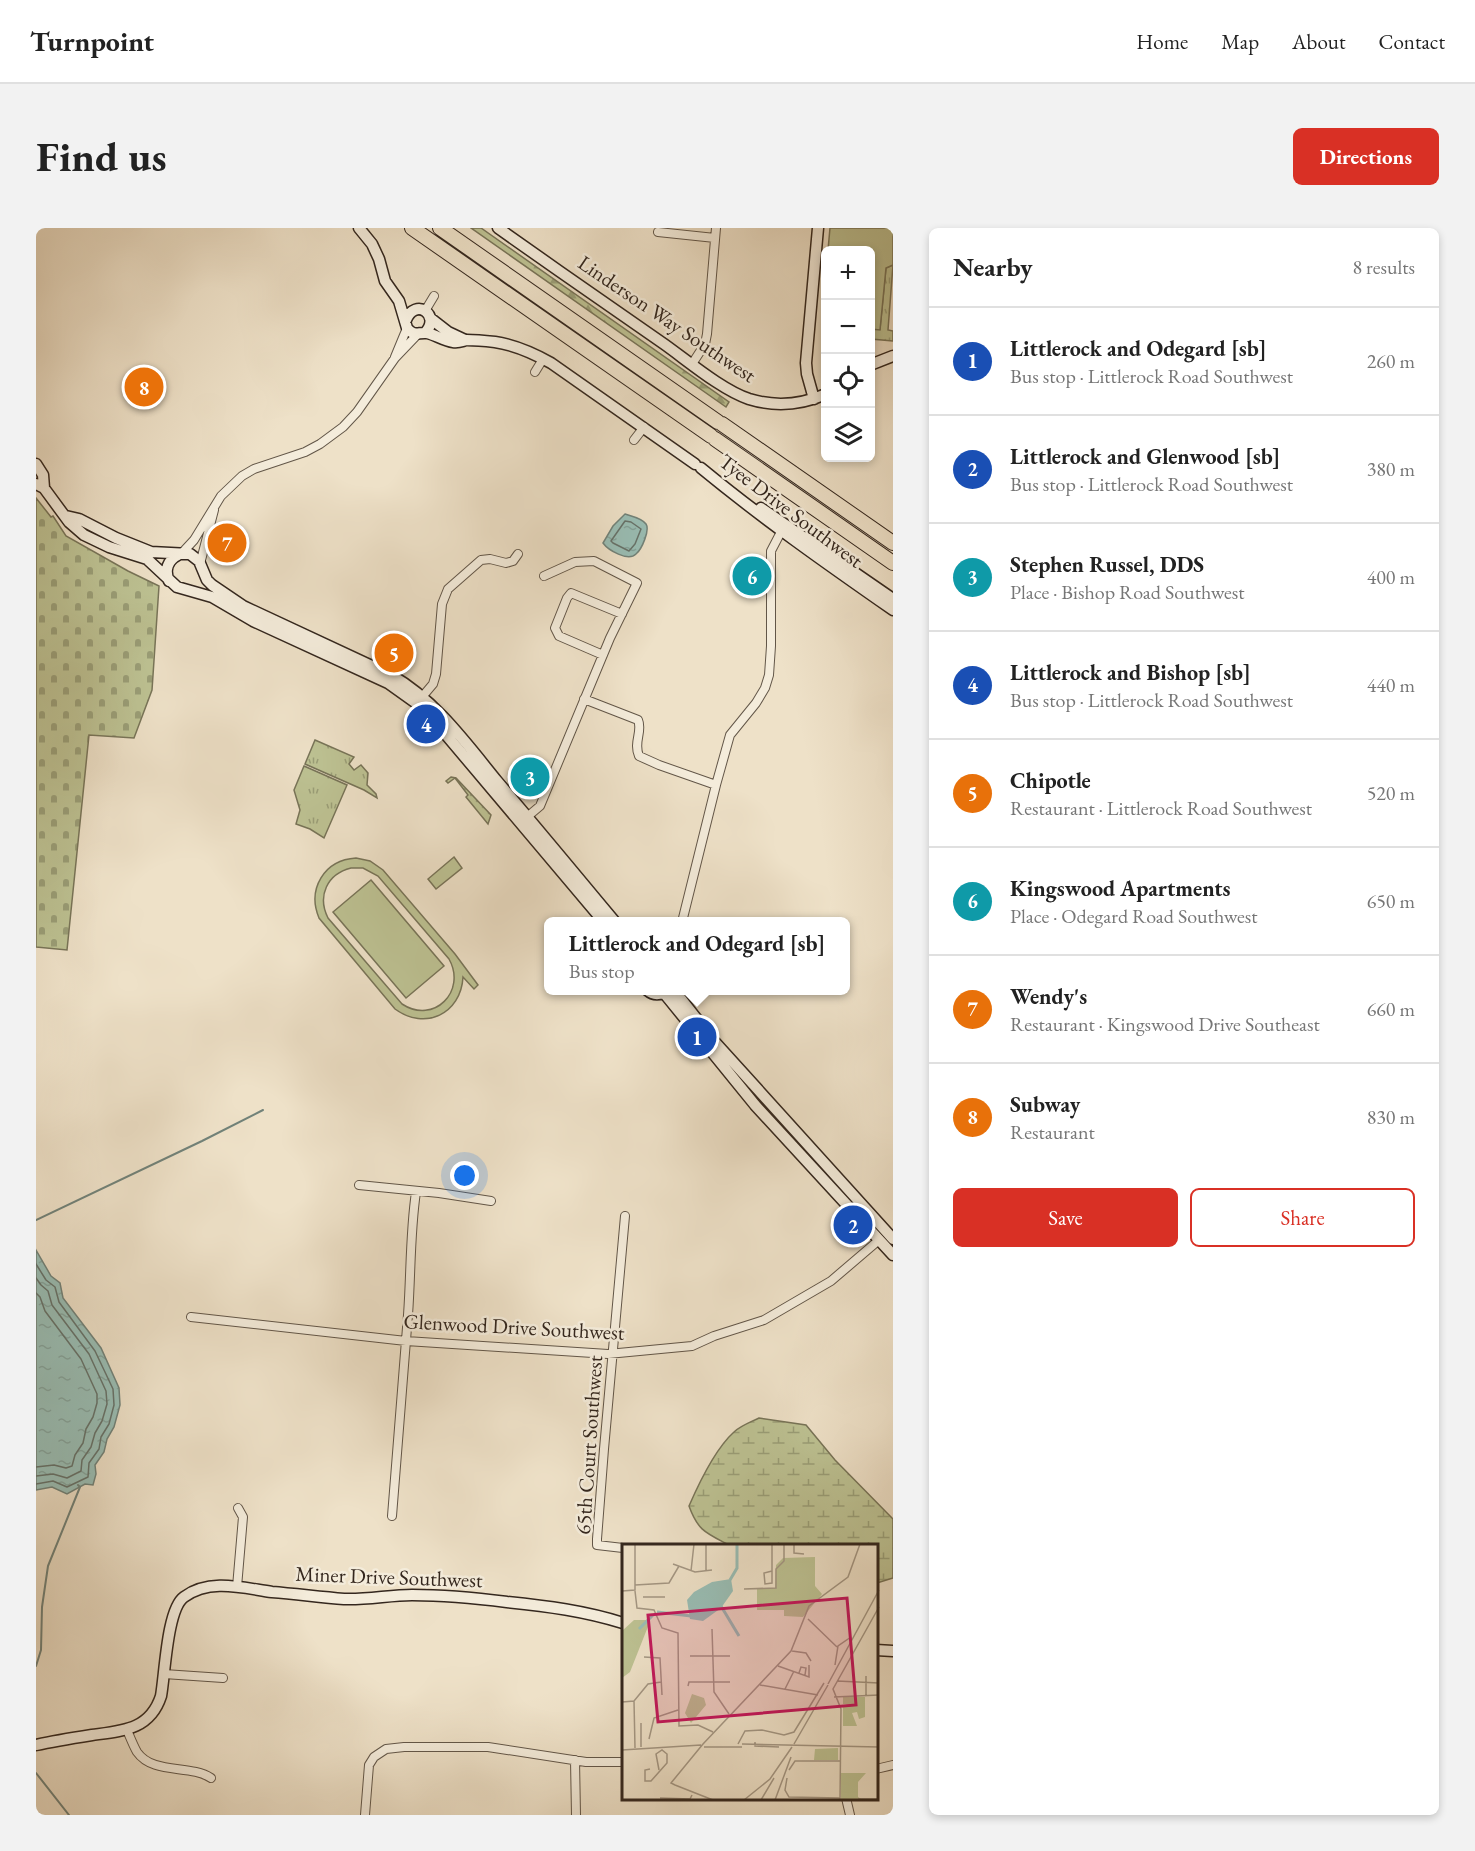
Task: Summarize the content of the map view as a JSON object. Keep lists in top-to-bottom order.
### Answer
{
  "streets": {
    "street": [
      "Linderson Way Southwest",
      "Tyee Drive Southwest",
      "Glenwood Drive Southwest",
      "65th Court Southwest",
      "Miner Drive Southwest"
    ]
  },
  "crossings": [
    ["Glenwood Drive Southwest", "65th Court Southwest"]
  ],
  "page": {
    "header": "Turnpoint",
    "nav": [
      "Home",
      "Map",
      "About",
      "Contact"
    ],
    "buttons": [
      "Directions",
      ["Save", "Share"]
    ],
    "title": "Find us",
    "heading": ["Nearby", "8 results"],
    "map_buttons": ["+", "−"],
    "list": [
      {
        "mark": "1",
        "name": "Littlerock and Odegard [sb]",
        "note": "Bus stop · Littlerock Road Southwest",
        "value": "260 m"
      },
      {
        "mark": "2",
        "name": "Littlerock and Glenwood [sb]",
        "note": "Bus stop · Littlerock Road Southwest",
        "value": "380 m"
      },
      {
        "mark": "3",
        "name": "Stephen Russel, DDS",
        "note": "Place · Bishop Road Southwest",
        "value": "400 m"
      },
      {
        "mark": "4",
        "name": "Littlerock and Bishop [sb]",
        "note": "Bus stop · Littlerock Road Southwest",
        "value": "440 m"
      },
      {
        "mark": "5",
        "name": "Chipotle",
        "note": "Restaurant · Littlerock Road Southwest",
        "value": "520 m"
      },
      {
        "mark": "6",
        "name": "Kingswood Apartments",
        "note": "Place · Odegard Road Southwest",
        "value": "650 m"
      },
      {
        "mark": "7",
        "name": "Wendy's",
        "note": "Restaurant · Kingswood Drive Southeast",
        "value": "660 m"
      },
      {
        "mark": "8",
        "name": "Subway",
        "note": "Restaurant",
        "value": "830 m"
      }
    ],
    "pins": [
      "8",
      "7",
      "6",
      "5",
      "4",
      "3",
      "1",
      "2"
    ],
    "popup": ["Littlerock and Odegard [sb]", "Bus stop"]
  }
}
